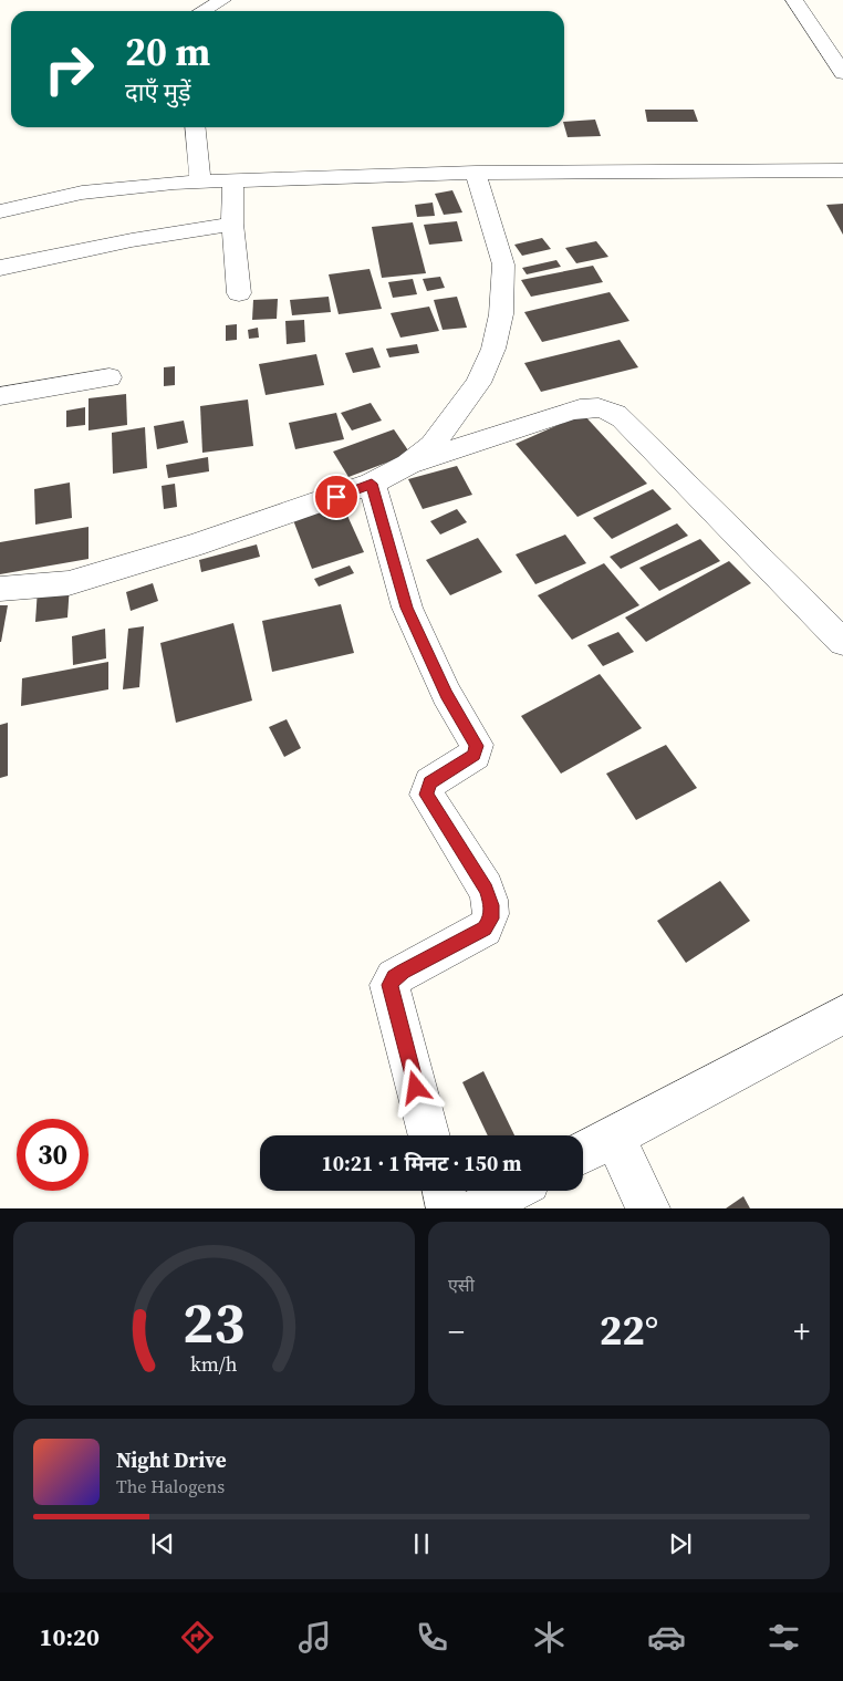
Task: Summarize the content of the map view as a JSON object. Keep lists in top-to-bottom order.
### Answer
{
  "page": {
    "turn": ["20 m", "दाएँ मुड़ें"],
    "limit": "30",
    "trip": "10:21 · 1 मिनट · 150 m",
    "tile": "एसी",
    "heat": ["−", "22°", "+"],
    "song": ["Night Drive", "The Halogens"],
    "tabs": "10:20",
    "gauge": ["23", "km/h"]
  }
}
